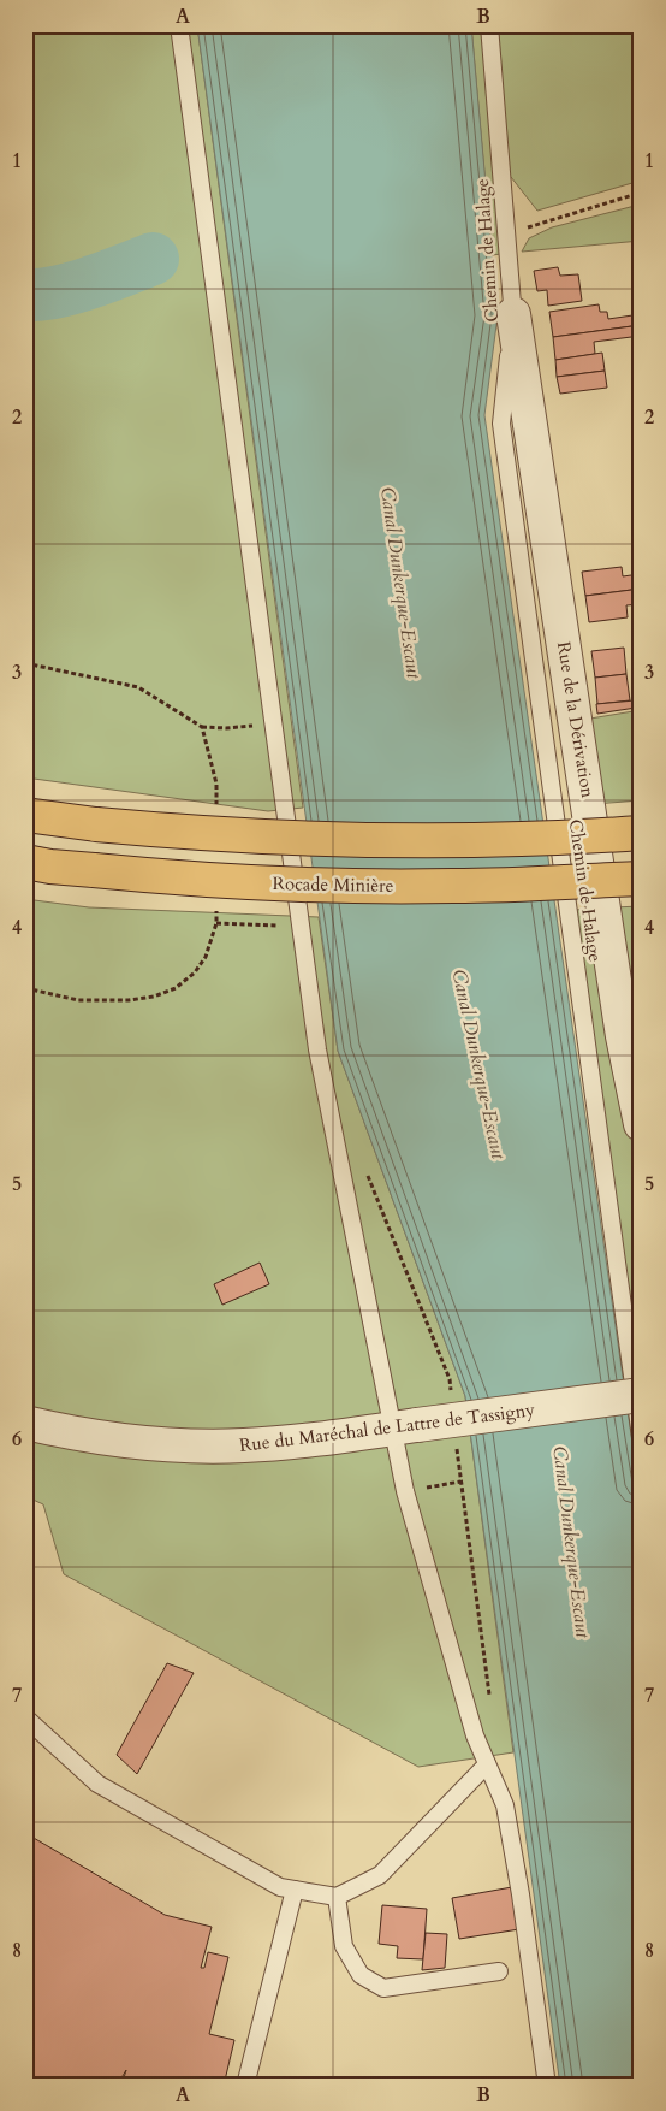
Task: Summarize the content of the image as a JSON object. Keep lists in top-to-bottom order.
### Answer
{
  "streets": {
    "highway": ["Rocade Minière"],
    "street": ["Rue de la Dérivation", "Rue du Maréchal de Lattre de Tassigny"],
    "lane": ["Chemin de Halage"]
  },
  "crossings": [
    ["Chemin de Halage", "Rue de la Dérivation"]
  ],
  "water": ["Canal Dunkerque-Escaut"],
  "grid": {
    "columns": ["A", "B"],
    "rows": [
      "1",
      "2",
      "3",
      "4",
      "5",
      "6",
      "7",
      "8"
    ]
  }
}
